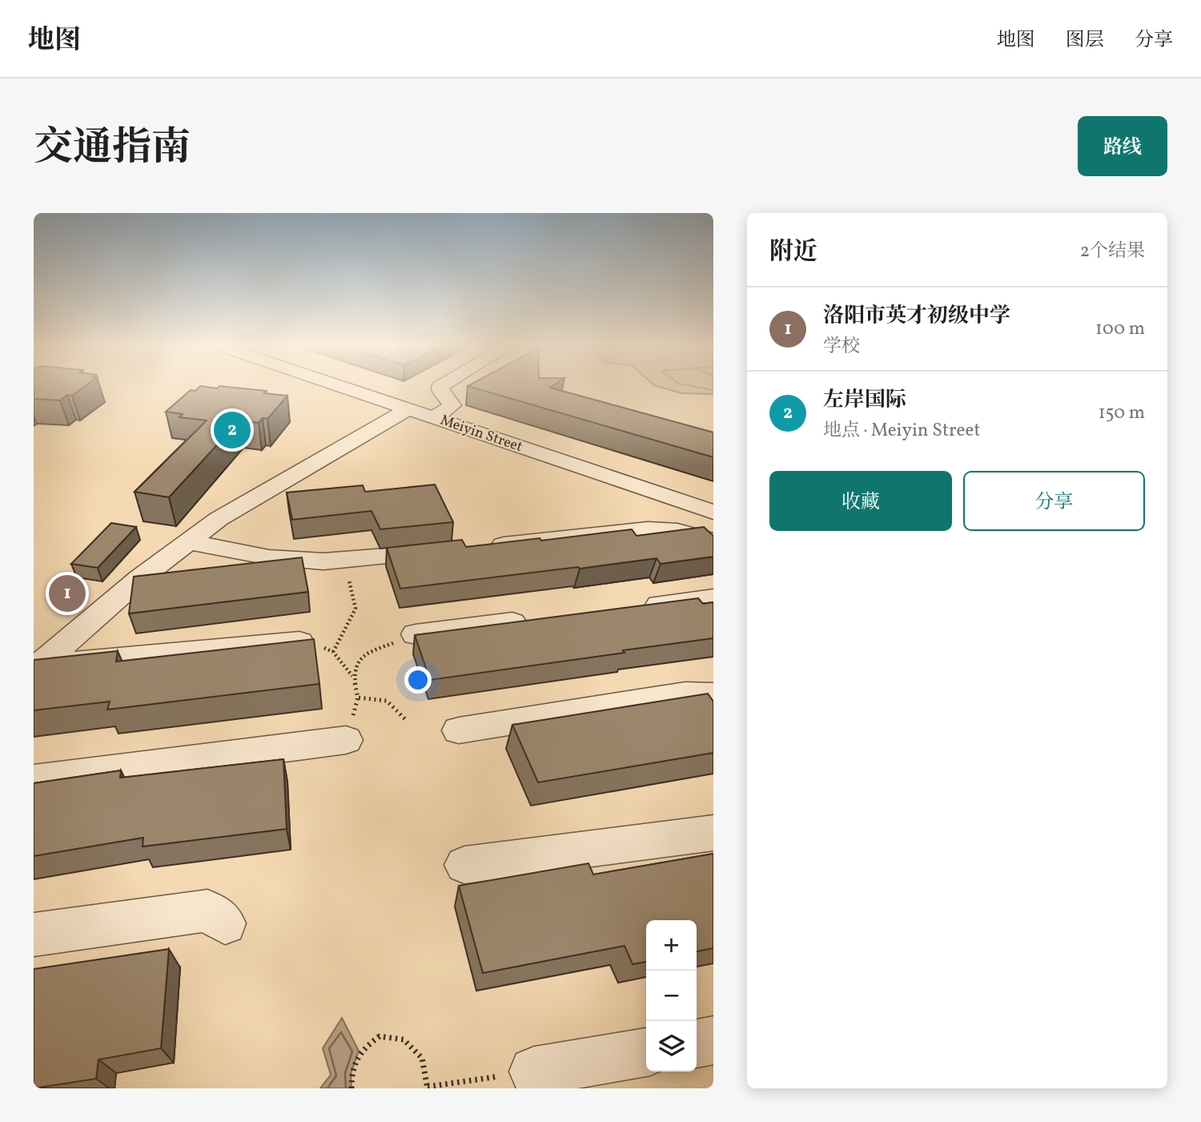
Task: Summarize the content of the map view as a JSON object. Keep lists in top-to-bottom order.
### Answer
{
  "streets": {
    "street": ["Meiyin Street"]
  },
  "page": {
    "header": "地图",
    "nav": ["地图", "图层", "分享"],
    "title": "交通指南",
    "buttons": [
      "路线",
      ["收藏", "分享"]
    ],
    "heading": ["附近", "2个结果"],
    "list": [
      {
        "mark": "1",
        "name": "洛阳市英才初级中学",
        "note": "学校",
        "value": "100 m"
      },
      {
        "mark": "2",
        "name": "左岸国际",
        "note": "地点 · Meiyin Street",
        "value": "150 m"
      }
    ],
    "pins": ["2", "1"],
    "map_buttons": ["+", "−"]
  }
}
